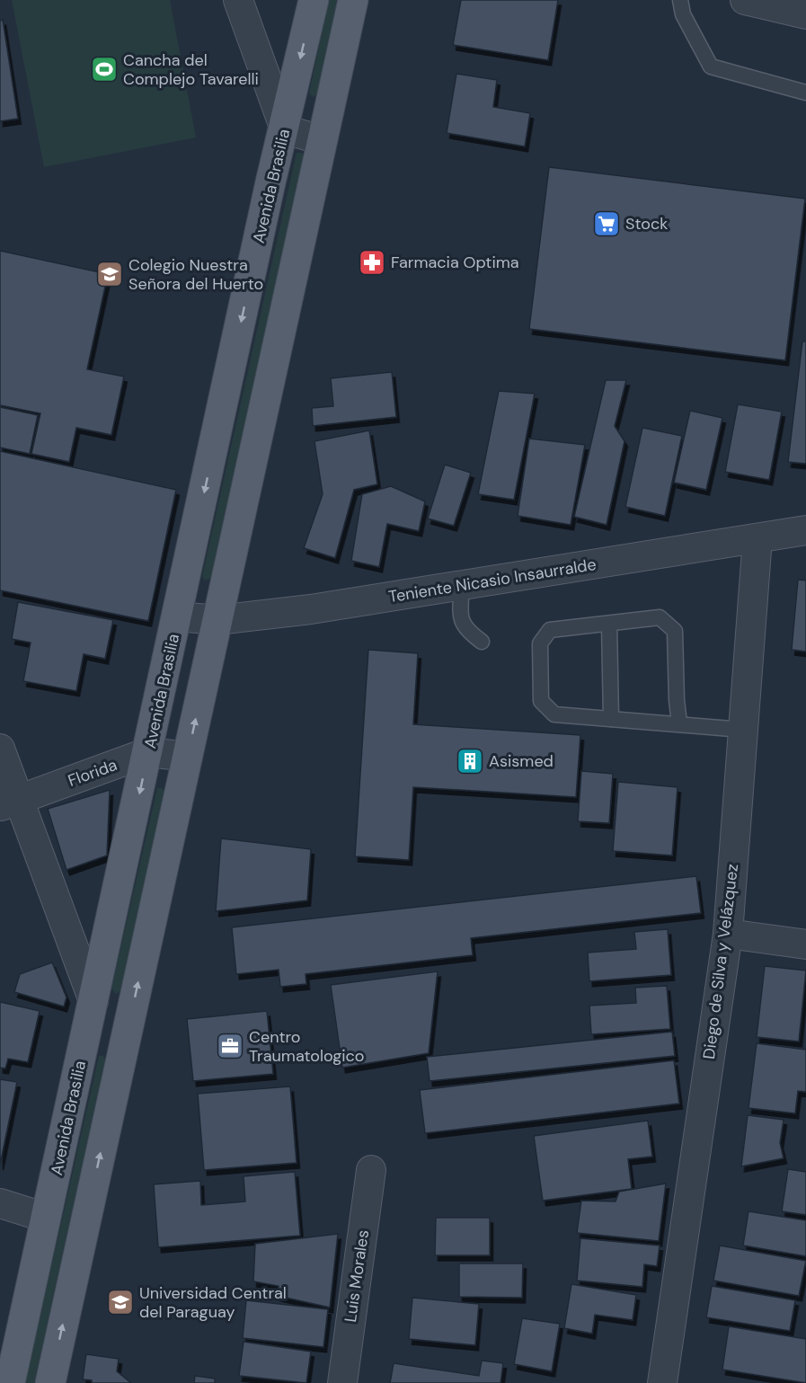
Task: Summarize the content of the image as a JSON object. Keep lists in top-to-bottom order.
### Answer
{
  "streets": {
    "main road": ["Avenida Brasilia"],
    "street": [
      "Teniente Nicasio Insaurralde",
      "Florida",
      "Diego de Silva y Velázquez",
      "Luis Morales"
    ]
  },
  "crossings": [
    ["Avenida Brasilia", "Teniente Nicasio Insaurralde"],
    ["Avenida Brasilia", "Florida"],
    ["Teniente Nicasio Insaurralde", "Diego de Silva y Velázquez"]
  ],
  "places": {
    "sports": ["Cancha del Complejo Tavarelli"],
    "supermarket": ["Stock"],
    "pharmacy": ["Farmacia Optima"],
    "school or university": ["Colegio Nuestra Señora del Huerto", "Universidad Central del Paraguay"],
    "building": ["Asismed"],
    "office": ["Centro Traumatologico"]
  }
}
